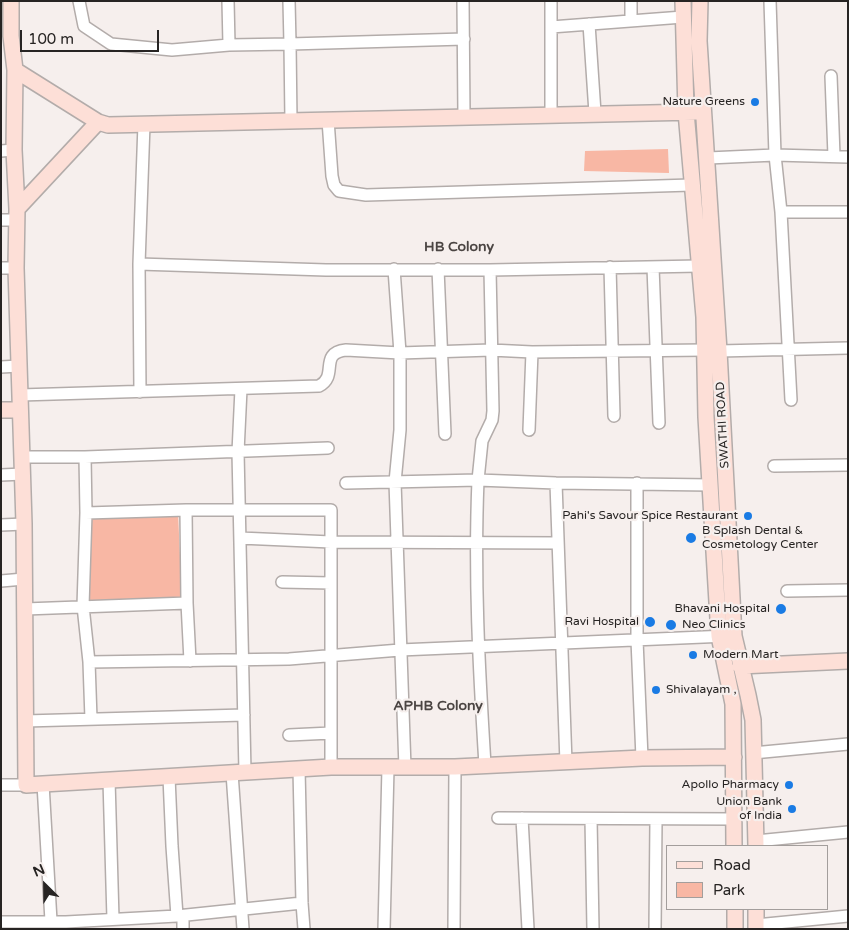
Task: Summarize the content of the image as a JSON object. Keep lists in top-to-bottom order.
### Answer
{
  "streets": {
    "street": ["SWATHI ROAD"]
  },
  "districts": ["HB Colony", "APHB Colony"],
  "places": [
    "Nature Greens",
    "Pahi's Savour Spice Restaurant",
    "B Splash Dental & Cosmetology Center",
    "Bhavani Hospital",
    "Ravi Hospital",
    "Neo Clinics",
    "Modern Mart",
    "Shivalayam ,",
    "Apollo Pharmacy",
    "Union Bank of India"
  ],
  "legend": ["Road", "Park"],
  "scale_bar": "100 m",
  "north": "top left"
}
